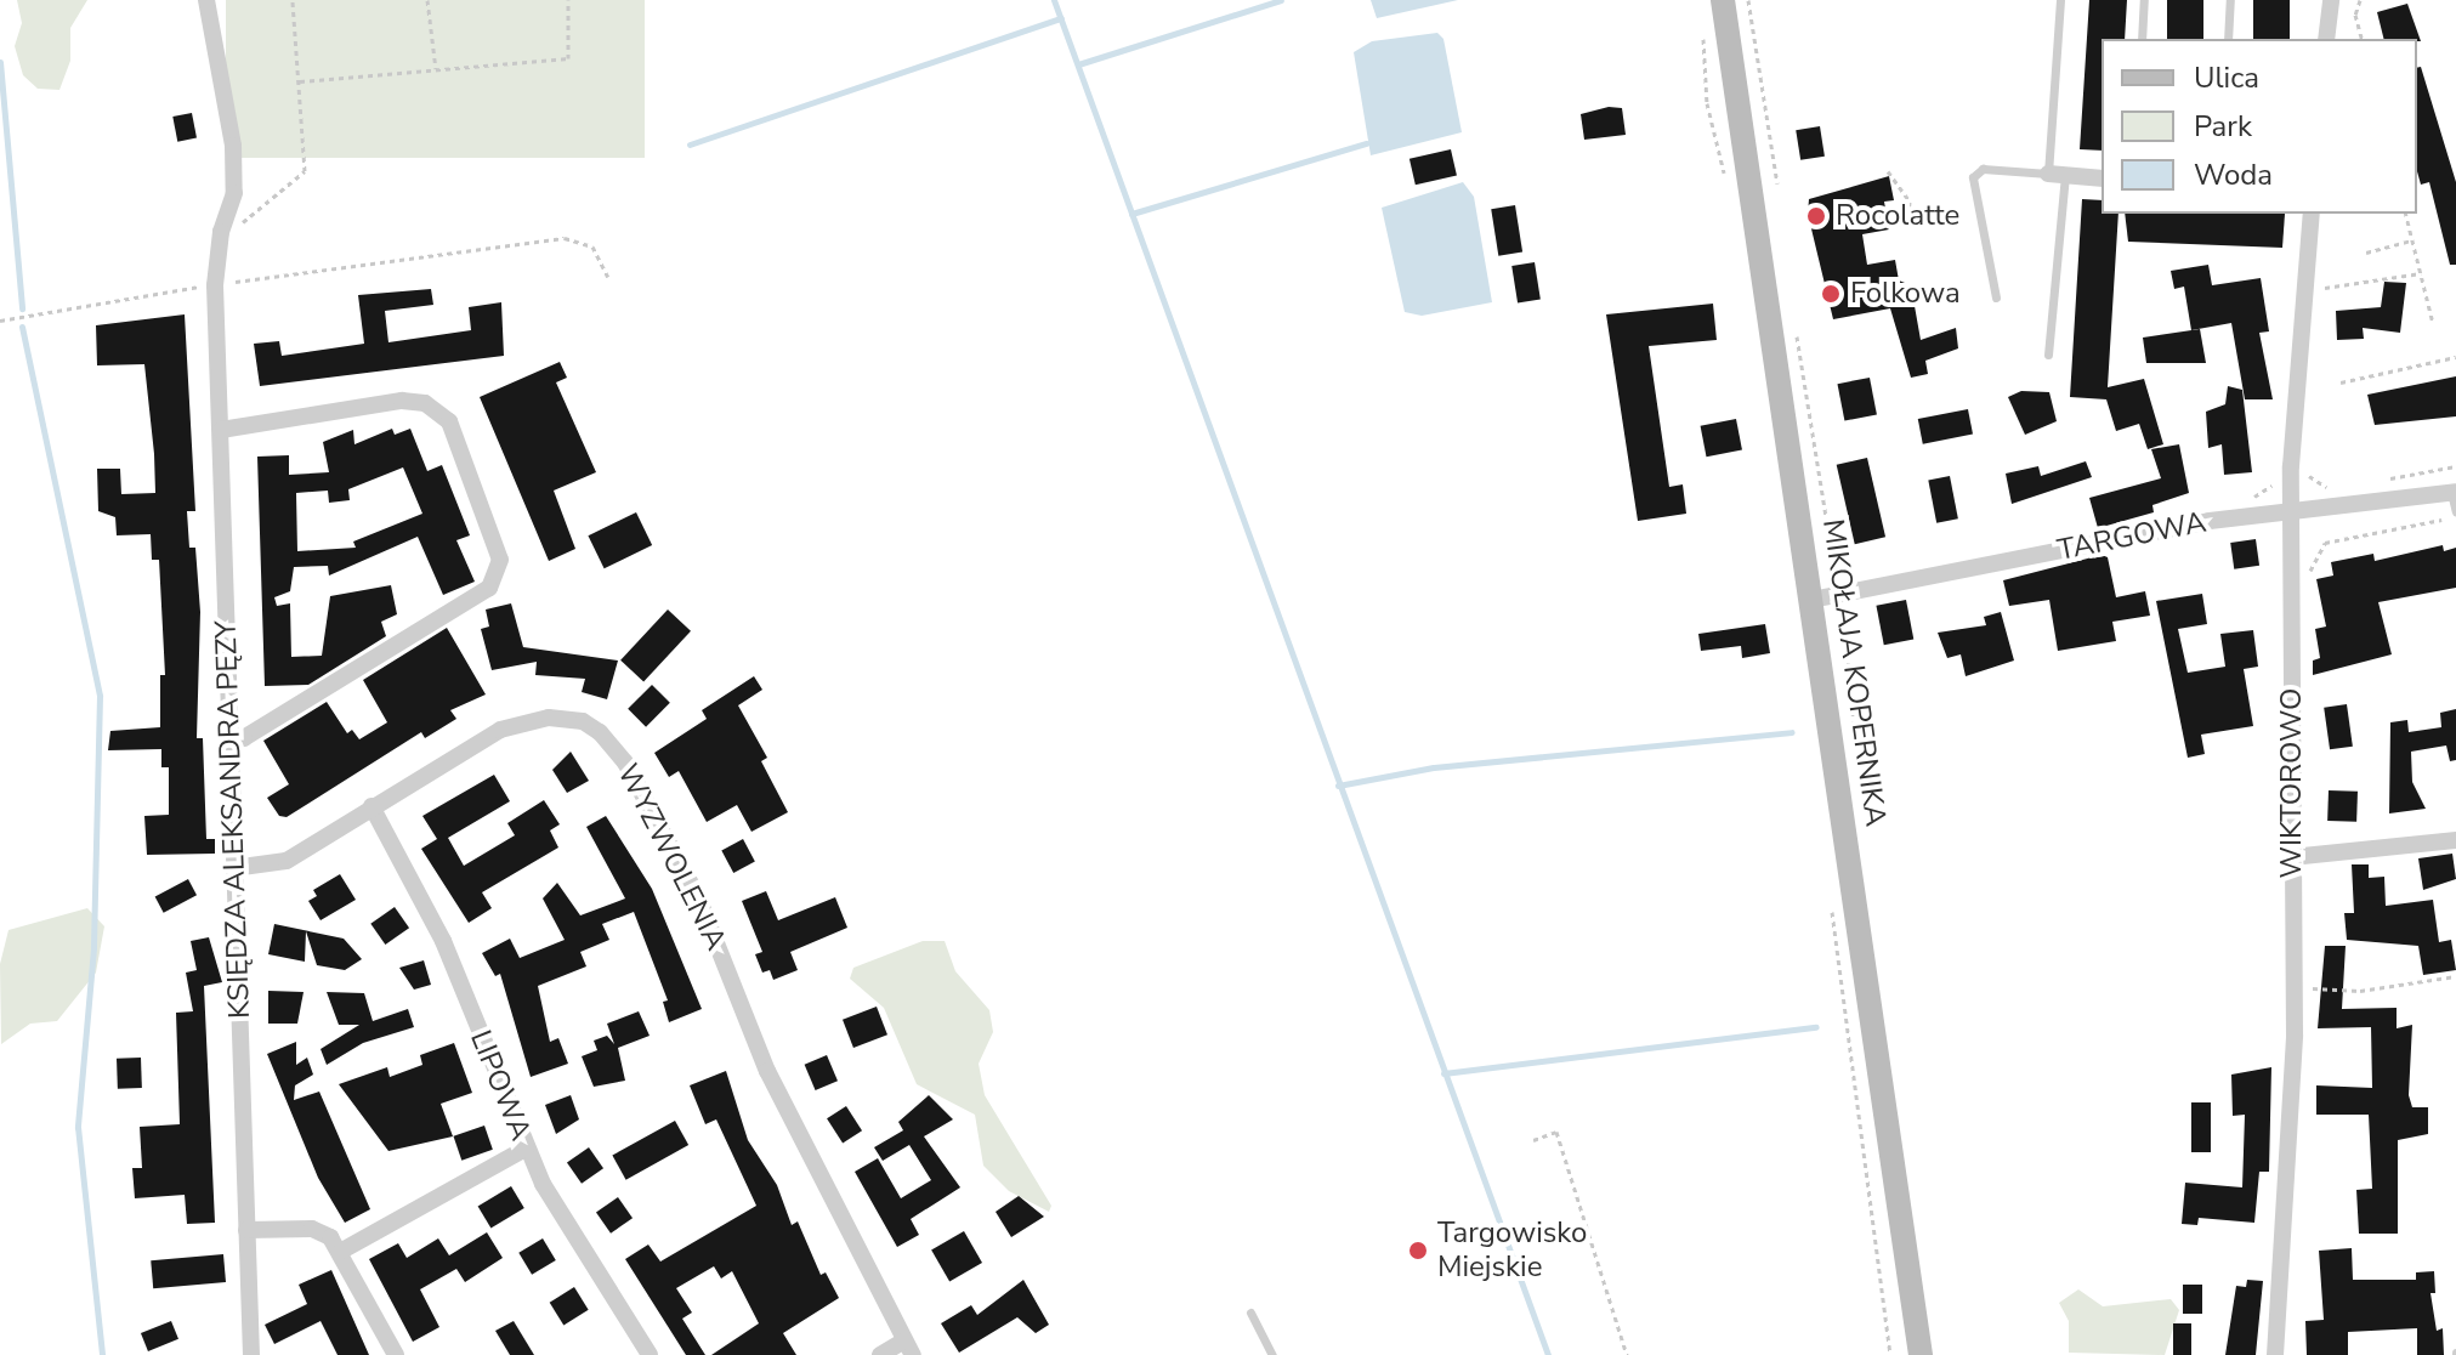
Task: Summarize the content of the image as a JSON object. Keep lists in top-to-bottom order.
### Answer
{
  "streets": {
    "main road": ["MIKOŁAJA KOPERNIKA"],
    "street": [
      "TARGOWA",
      "WIKTOROWO",
      "KSIĘDZA ALEKSANDRA PĘZY",
      "WYZWOLENIA",
      "LIPOWA"
    ]
  },
  "crossings": [
    ["TARGOWA", "MIKOŁAJA KOPERNIKA"],
    ["TARGOWA", "WIKTOROWO"],
    ["KSIĘDZA ALEKSANDRA PĘZY", "WYZWOLENIA"],
    ["WYZWOLENIA", "LIPOWA"]
  ],
  "places": ["Rocolatte", "Folkowa", "Targowisko Miejskie"],
  "legend": ["Ulica", "Park", "Woda"]
}
